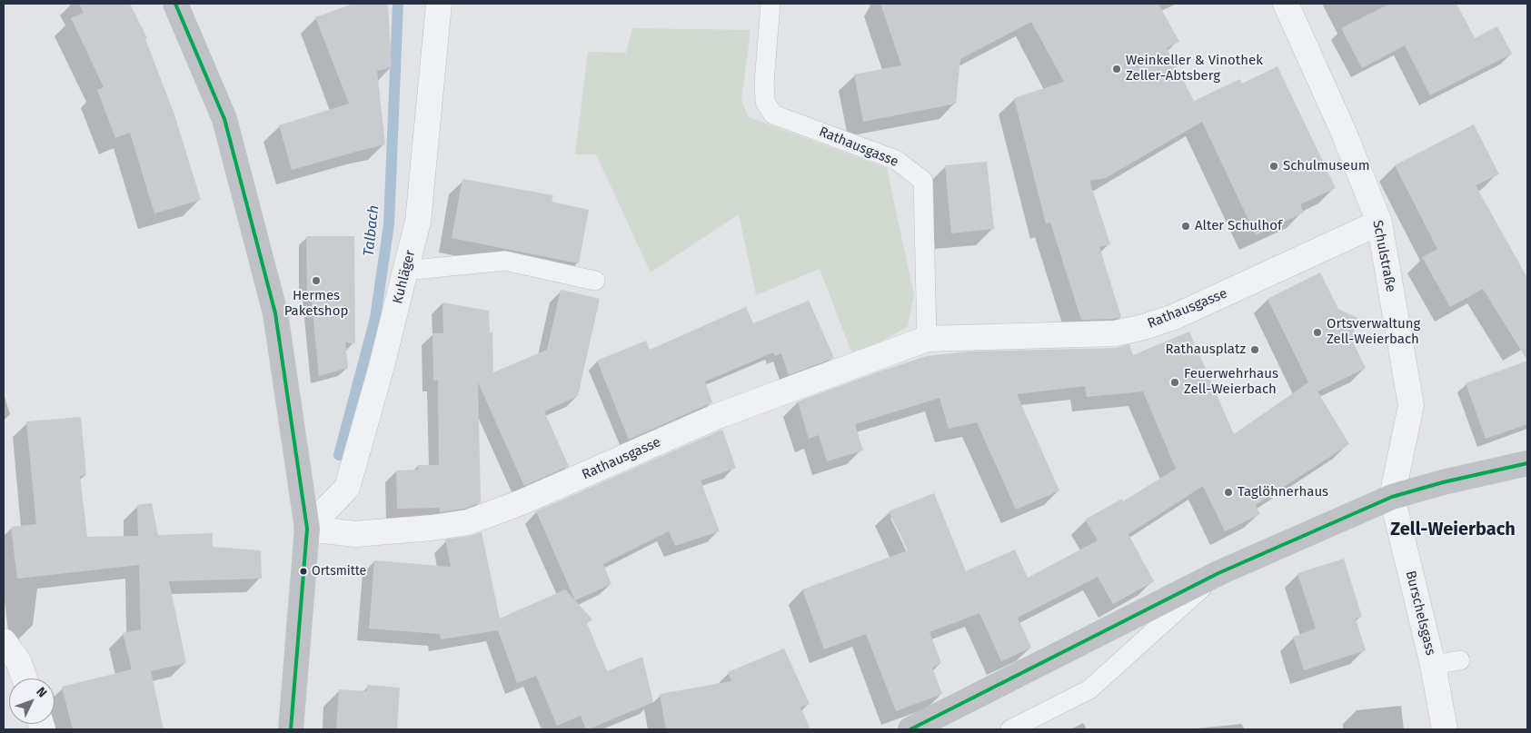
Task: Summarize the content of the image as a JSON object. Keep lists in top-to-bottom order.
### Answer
{
  "streets": {
    "street": [
      "Rathausgasse",
      "Schulstraße",
      "Kuhläger",
      "Burschelsgass"
    ]
  },
  "crossings": [
    ["Rathausgasse", "Schulstraße"],
    ["Rathausgasse", "Kuhläger"],
    ["Schulstraße", "Burschelsgass"]
  ],
  "districts": ["Zell-Weierbach"],
  "water": ["Talbach"],
  "places": [
    "Weinkeller & Vinothek Zeller-Abtsberg",
    "Schulmuseum",
    "Alter Schulhof",
    "Hermes Paketshop",
    "Ortsverwaltung Zell-Weierbach",
    "Rathausplatz",
    "Feuerwehrhaus Zell-Weierbach",
    "Taglöhnerhaus",
    "Ortsmitte"
  ],
  "north": "top right"
}
